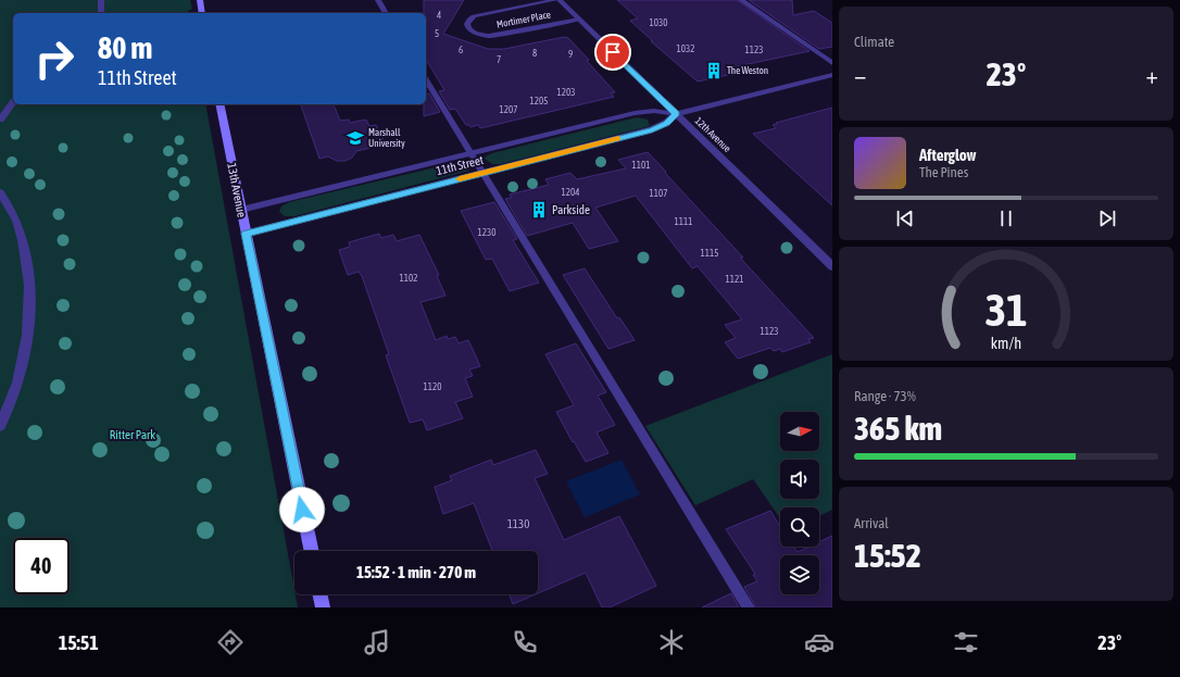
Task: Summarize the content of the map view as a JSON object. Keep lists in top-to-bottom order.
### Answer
{
  "streets": {
    "street": ["12th Avenue", "11th Street", "13th Avenue"],
    "lane": ["Mortimer Place"]
  },
  "crossings": [
    ["Mortimer Place", "12th Avenue"],
    ["12th Avenue", "11th Street"],
    ["11th Street", "13th Avenue"]
  ],
  "parks": ["Ritter Park"],
  "places": {
    "building": ["The Weston", "Parkside"],
    "school or university": ["Marshall University"]
  },
  "house_numbers": [
    "4",
    "1030",
    "5",
    "1032",
    "6",
    "1123",
    "8",
    "9",
    "7",
    "1203",
    "1205",
    "1207",
    "1101",
    "1204",
    "1107",
    "1111",
    "1230",
    "1115",
    "1102",
    "1121",
    "1123",
    "1120",
    "1130"
  ],
  "north": "right",
  "page": {
    "tile": [
      "Climate",
      ["Range · 73%", "365 km"],
      ["Arrival", "15:52"]
    ],
    "turn": ["80 m", "11th Street"],
    "heat": ["−", "23°", "+"],
    "song": ["Afterglow", "The Pines"],
    "limit": "40",
    "trip": "15:52 · 1 min · 270 m",
    "tabs": ["15:51", "23°"],
    "gauge": ["31", "km/h"]
  }
}
